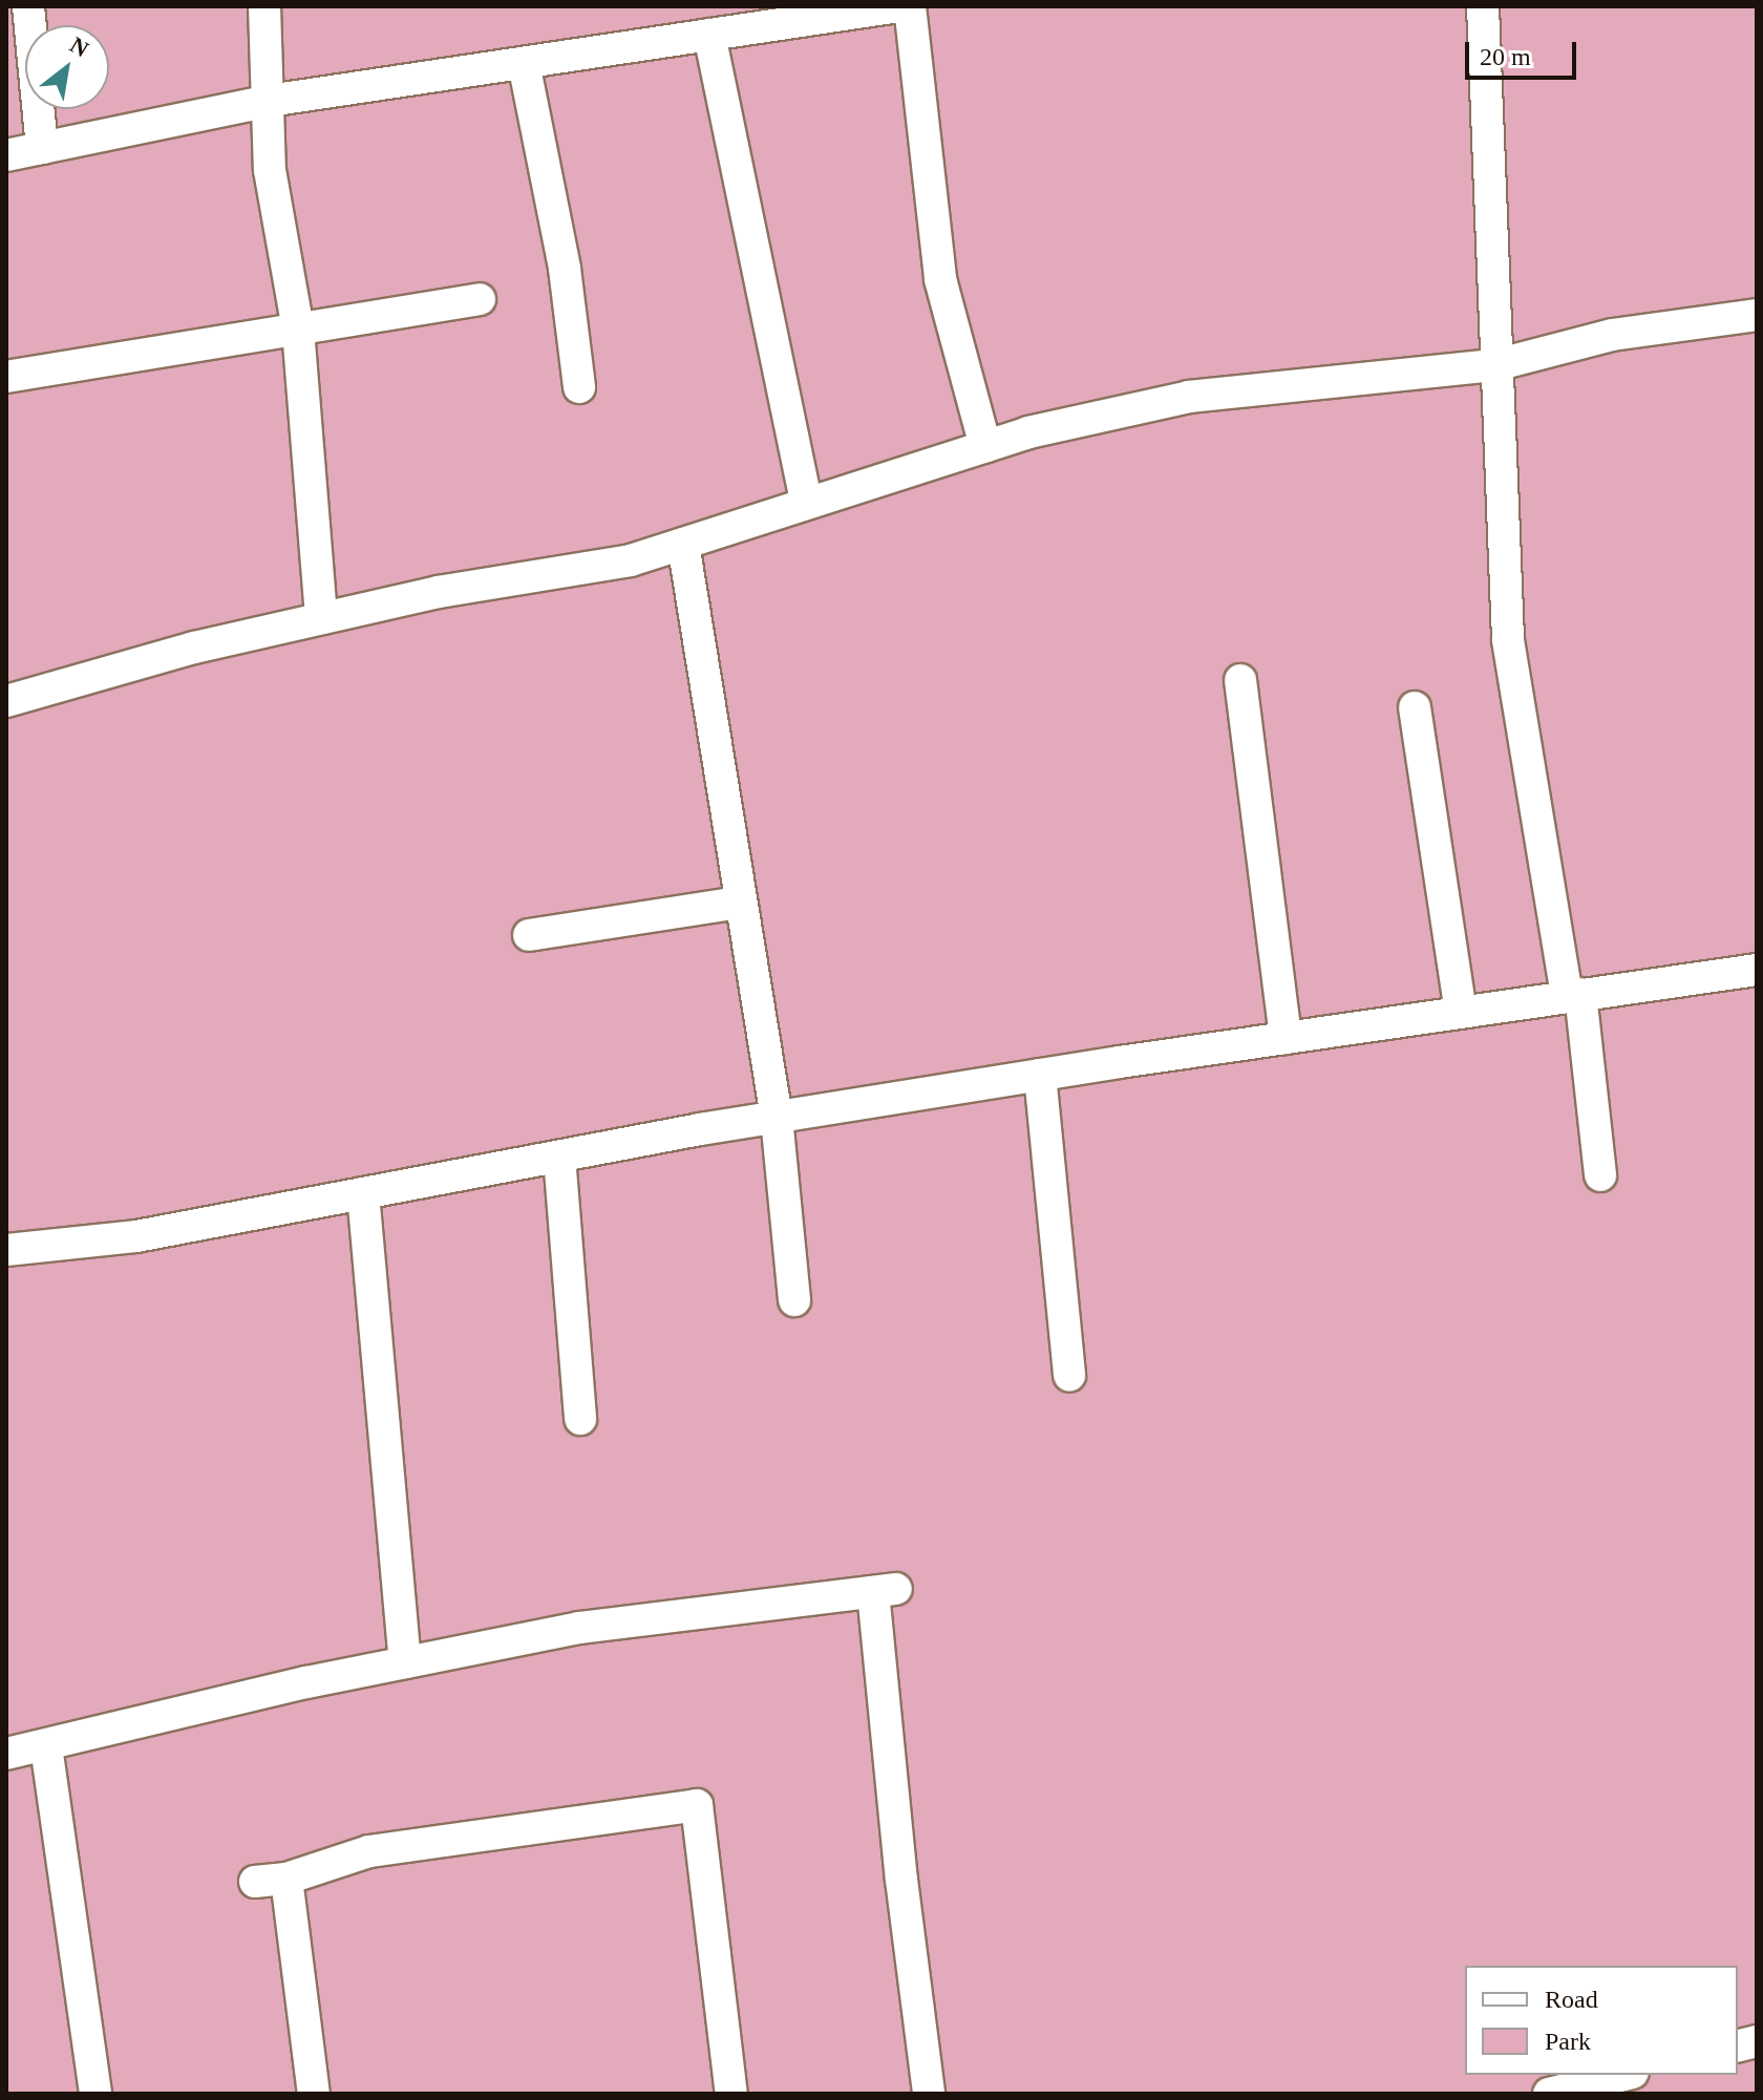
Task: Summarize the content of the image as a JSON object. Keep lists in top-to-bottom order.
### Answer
{
  "legend": ["Road", "Park"],
  "scale_bar": "20 m",
  "north": "top right"
}
